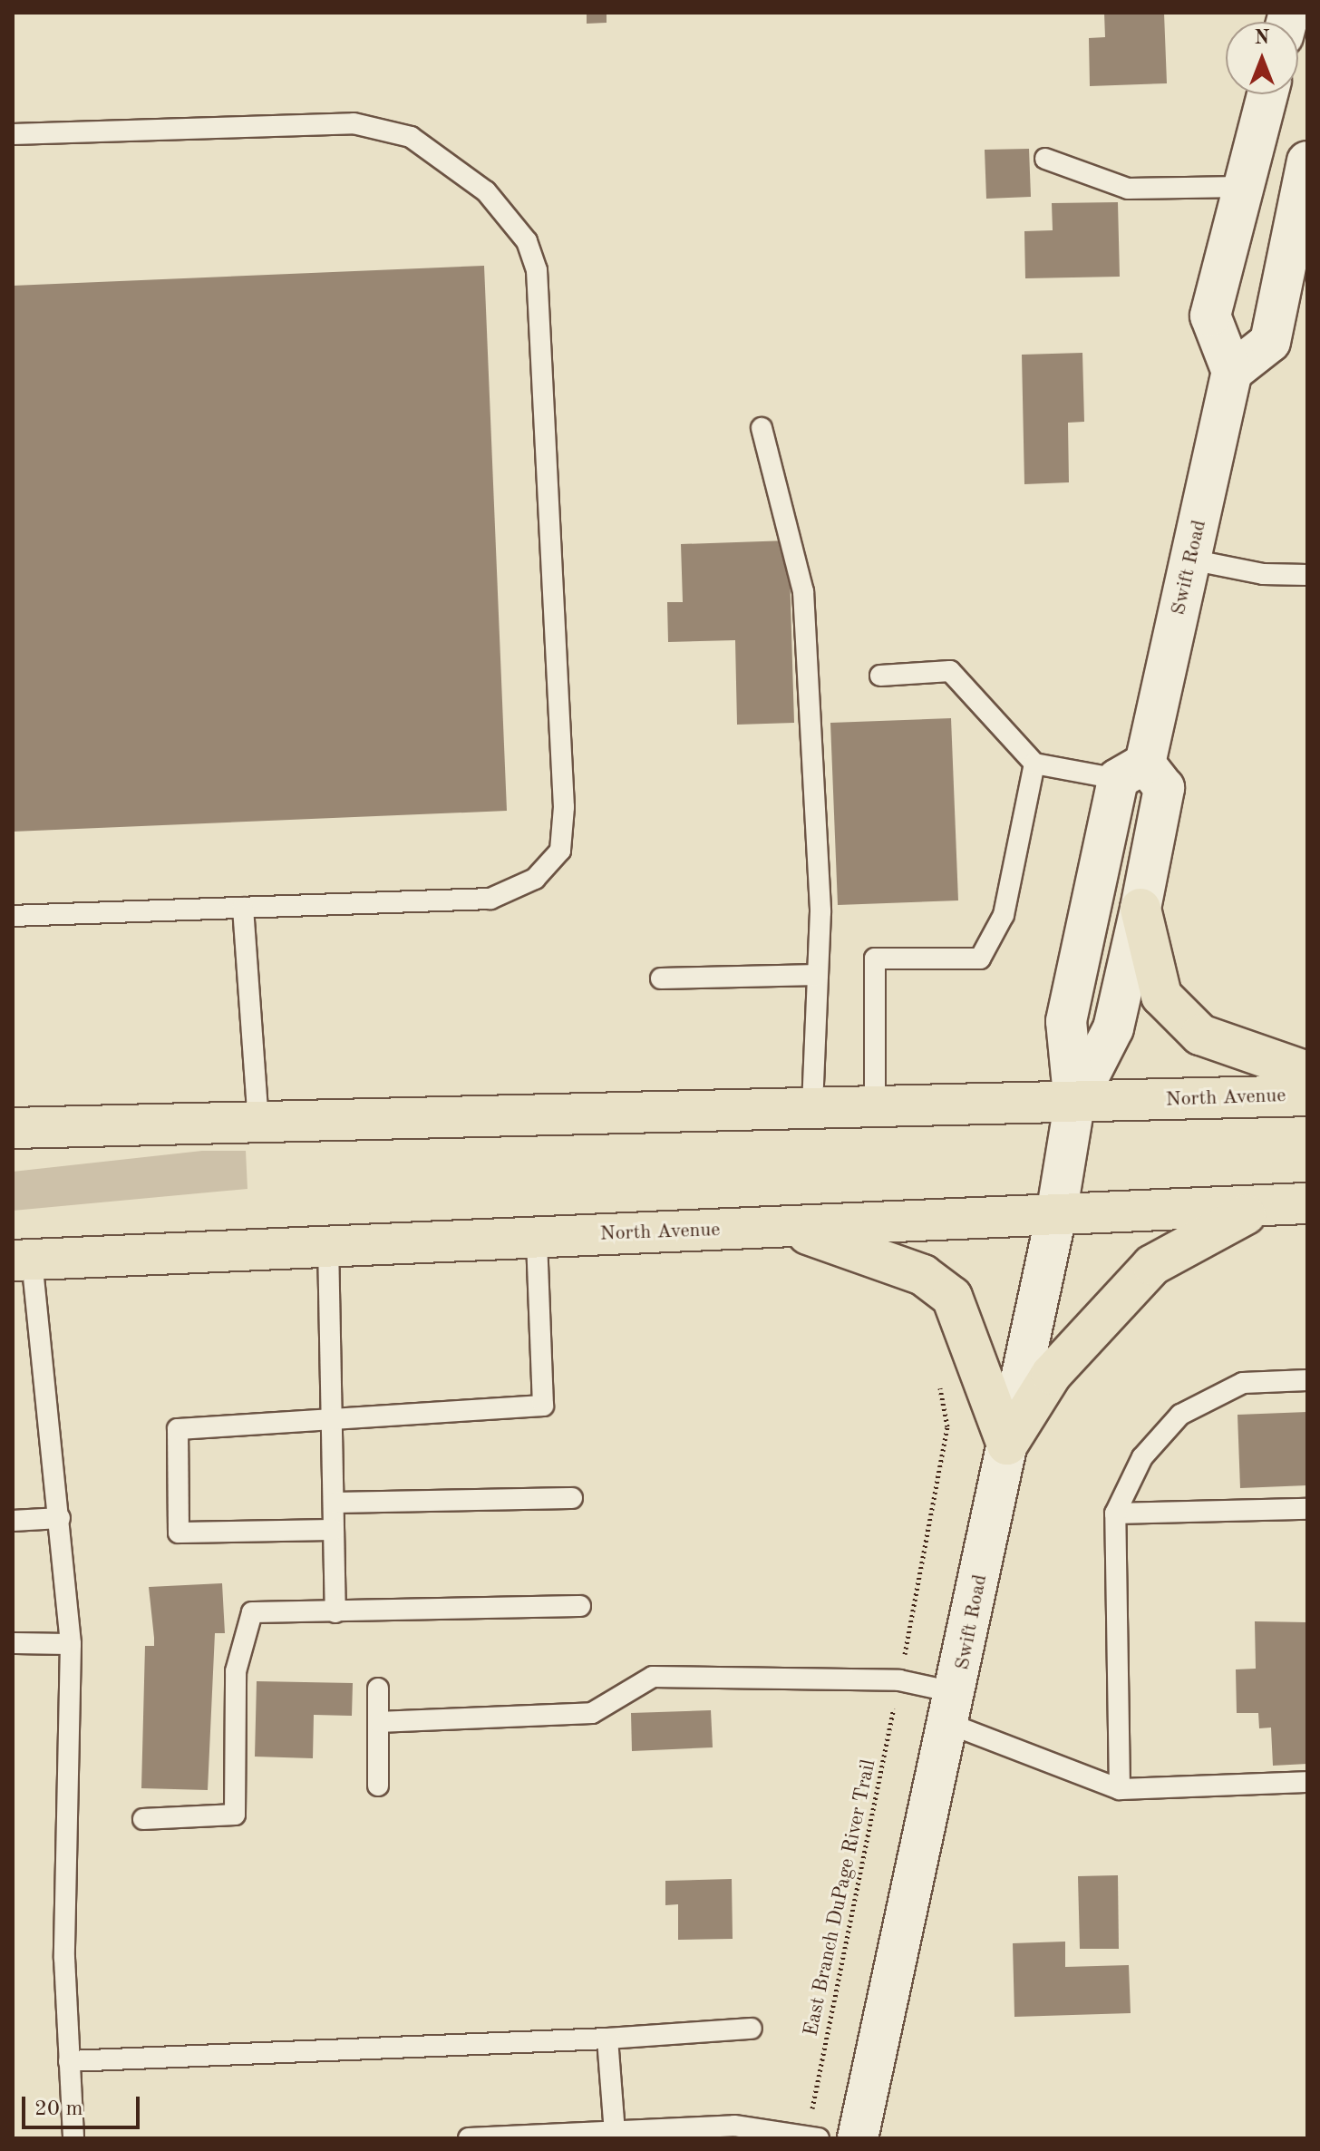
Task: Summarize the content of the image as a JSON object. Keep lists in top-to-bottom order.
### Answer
{
  "streets": {
    "main road": ["North Avenue"],
    "street": ["Swift Road"],
    "path": ["East Branch DuPage River Trail"]
  },
  "crossings": [
    ["Swift Road", "North Avenue"]
  ],
  "scale_bar": "20 m",
  "north": "top"
}
